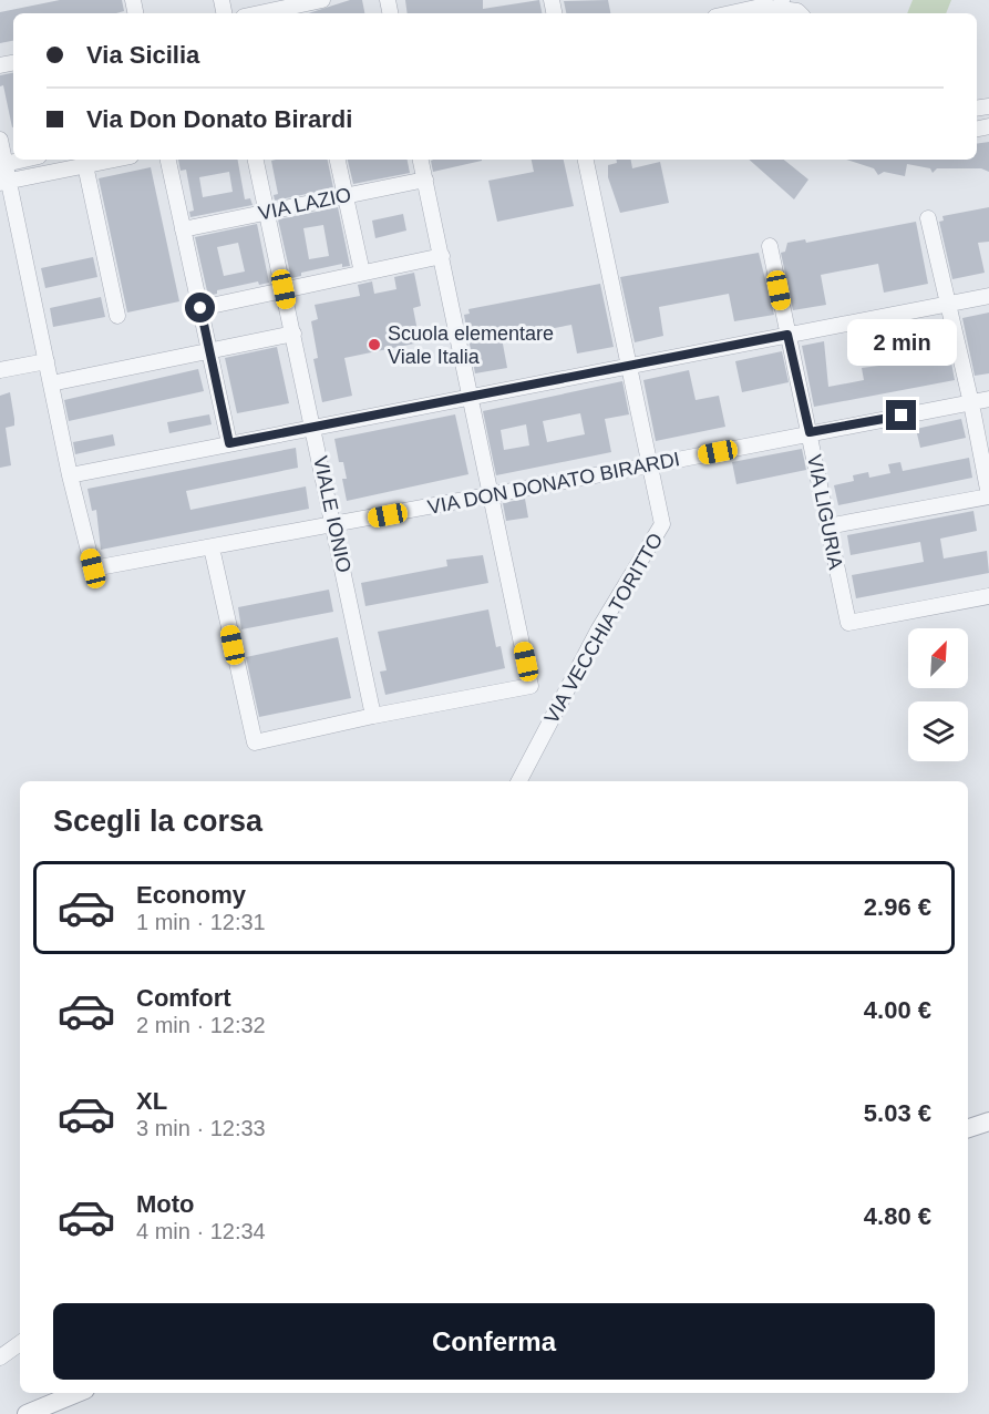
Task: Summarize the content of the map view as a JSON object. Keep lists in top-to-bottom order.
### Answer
{
  "streets": {
    "street": [
      "VIA LAZIO",
      "VIA DON DONATO BIRARDI",
      "VIA LIGURIA",
      "VIALE IONIO",
      "VIA VECCHIA TORITTO"
    ]
  },
  "crossings": [
    ["VIA LAZIO", "VIALE IONIO"],
    ["VIA DON DONATO BIRARDI", "VIA LIGURIA"],
    ["VIA DON DONATO BIRARDI", "VIALE IONIO"],
    ["VIA DON DONATO BIRARDI", "VIA VECCHIA TORITTO"]
  ],
  "places": ["Scuola elementare Viale Italia"],
  "north": "top right",
  "page": {
    "banner": ["Via Sicilia", "Via Don Donato Birardi"],
    "bubble": "2 min",
    "heading": "Scegli la corsa",
    "list": [
      {
        "name": "Economy",
        "note": "1 min · 12:31",
        "value": "2.96 €"
      },
      {
        "name": "Comfort",
        "note": "2 min · 12:32",
        "value": "4.00 €"
      },
      {
        "name": "XL",
        "note": "3 min · 12:33",
        "value": "5.03 €"
      },
      {
        "name": "Moto",
        "note": "4 min · 12:34",
        "value": "4.80 €"
      }
    ],
    "buttons": "Conferma"
  }
}
